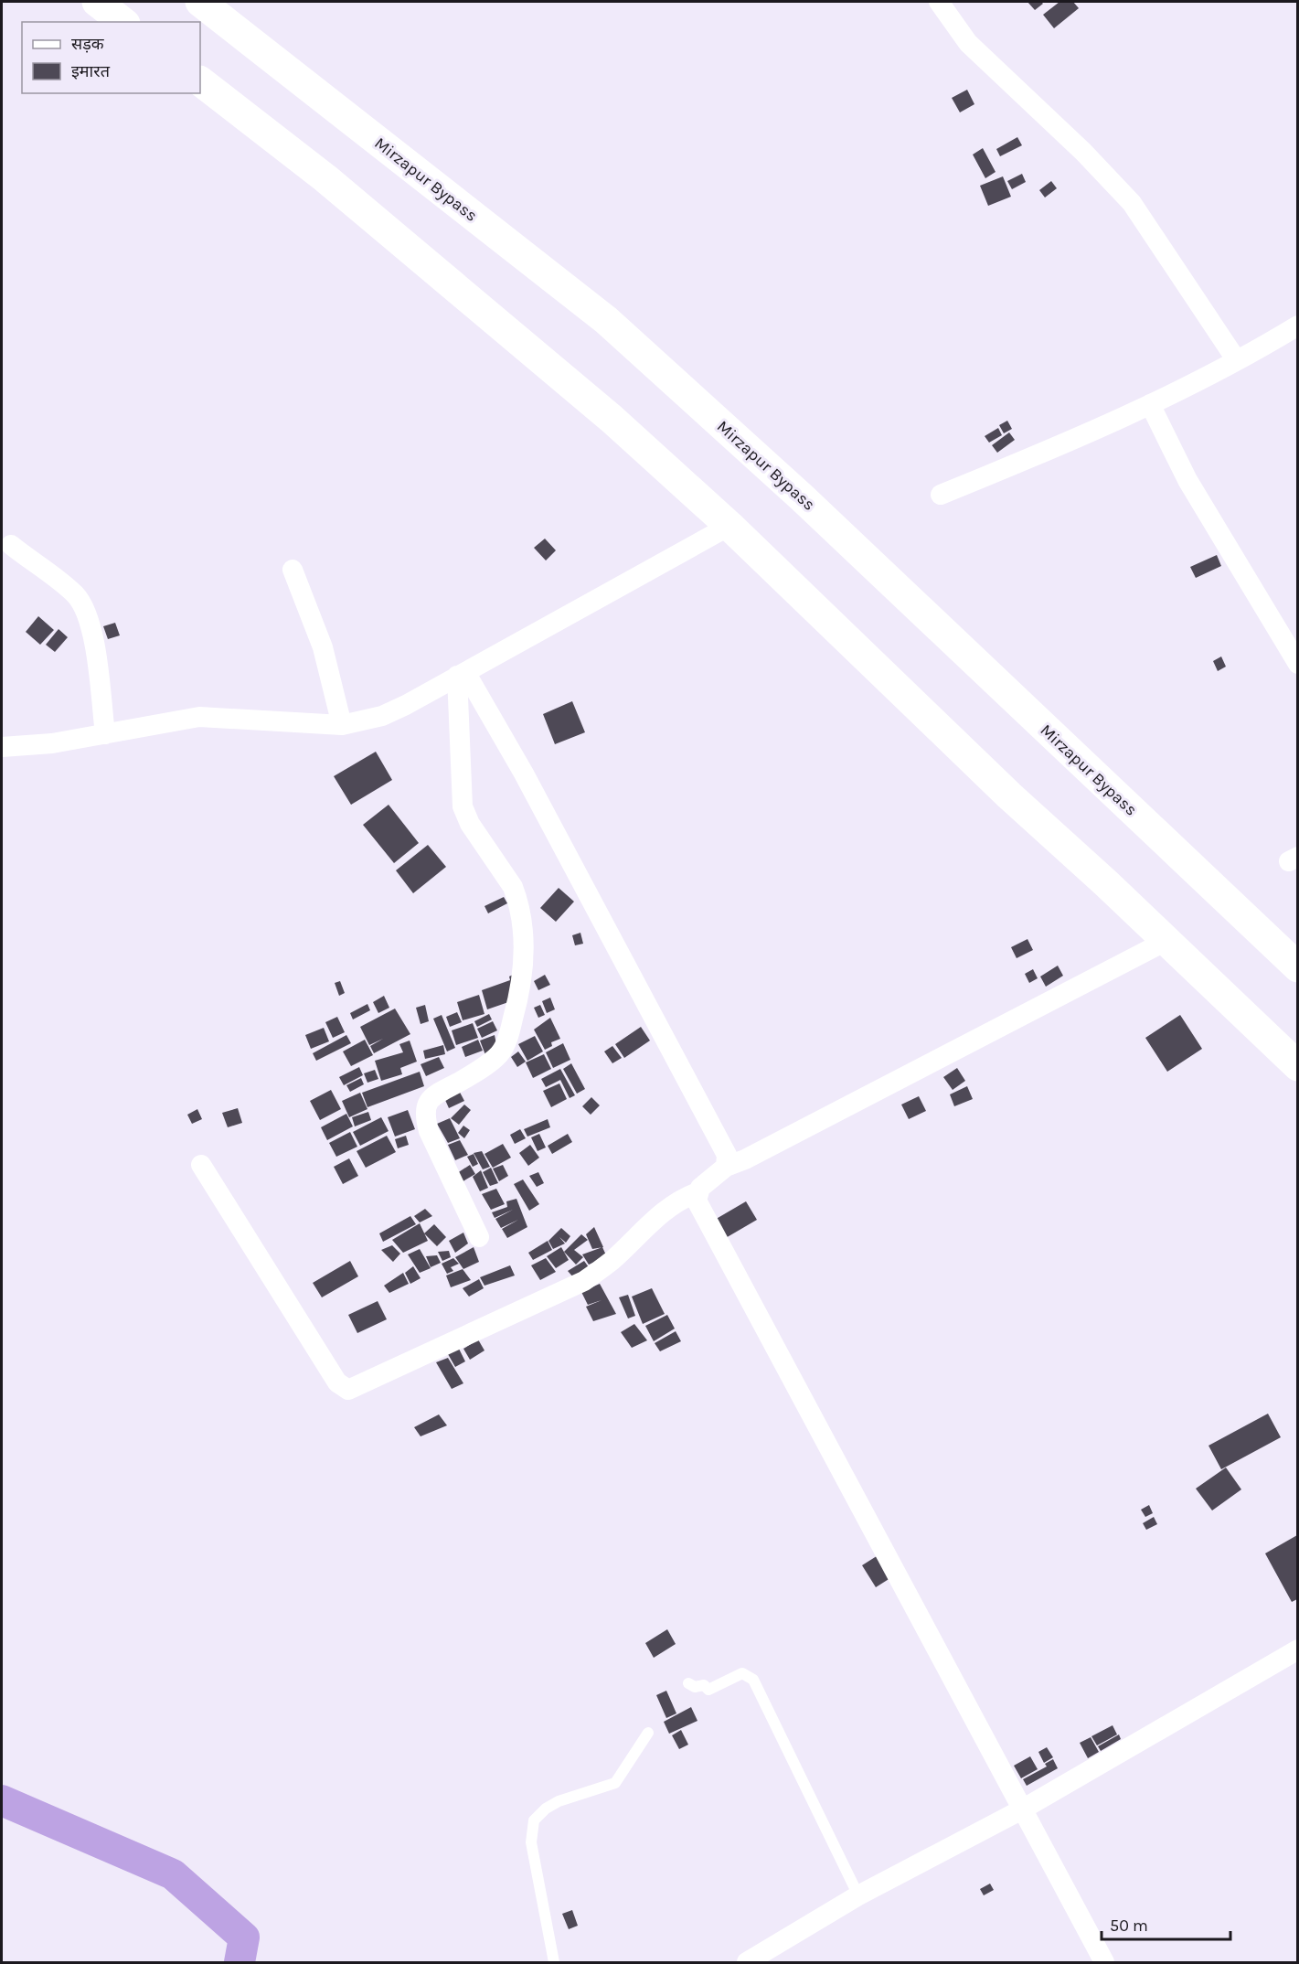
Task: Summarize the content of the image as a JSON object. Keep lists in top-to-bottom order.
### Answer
{
  "streets": {
    "highway": ["Mirzapur Bypass"]
  },
  "legend": ["सड़क", "इमारत"],
  "scale_bar": "50 m"
}
